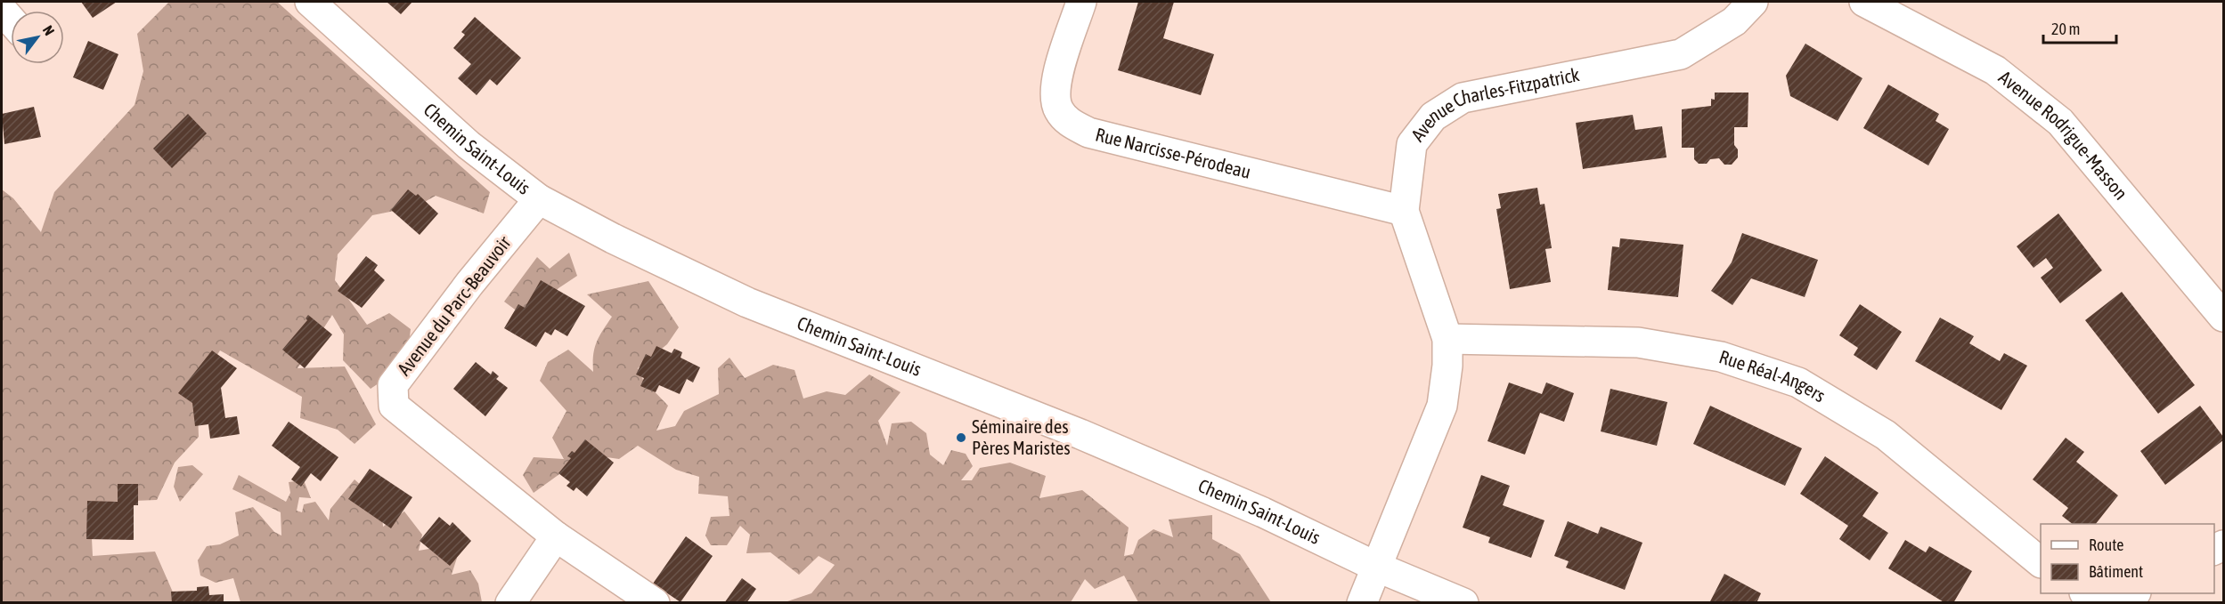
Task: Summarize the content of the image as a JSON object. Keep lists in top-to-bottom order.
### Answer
{
  "streets": {
    "street": [
      "Avenue Charles-Fitzpatrick",
      "Avenue Rodrigue-Masson",
      "Chemin Saint-Louis",
      "Rue Narcisse-Pérodeau",
      "Avenue du Parc-Beauvoir",
      "Rue Réal-Angers"
    ]
  },
  "crossings": [
    ["Avenue Charles-Fitzpatrick", "Chemin Saint-Louis"],
    ["Avenue Charles-Fitzpatrick", "Rue Narcisse-Pérodeau"],
    ["Avenue Charles-Fitzpatrick", "Rue Réal-Angers"],
    ["Chemin Saint-Louis", "Avenue du Parc-Beauvoir"]
  ],
  "places": ["Séminaire des Pères Maristes"],
  "legend": ["Route", "Bâtiment"],
  "scale_bar": "20 m",
  "north": "top right"
}
